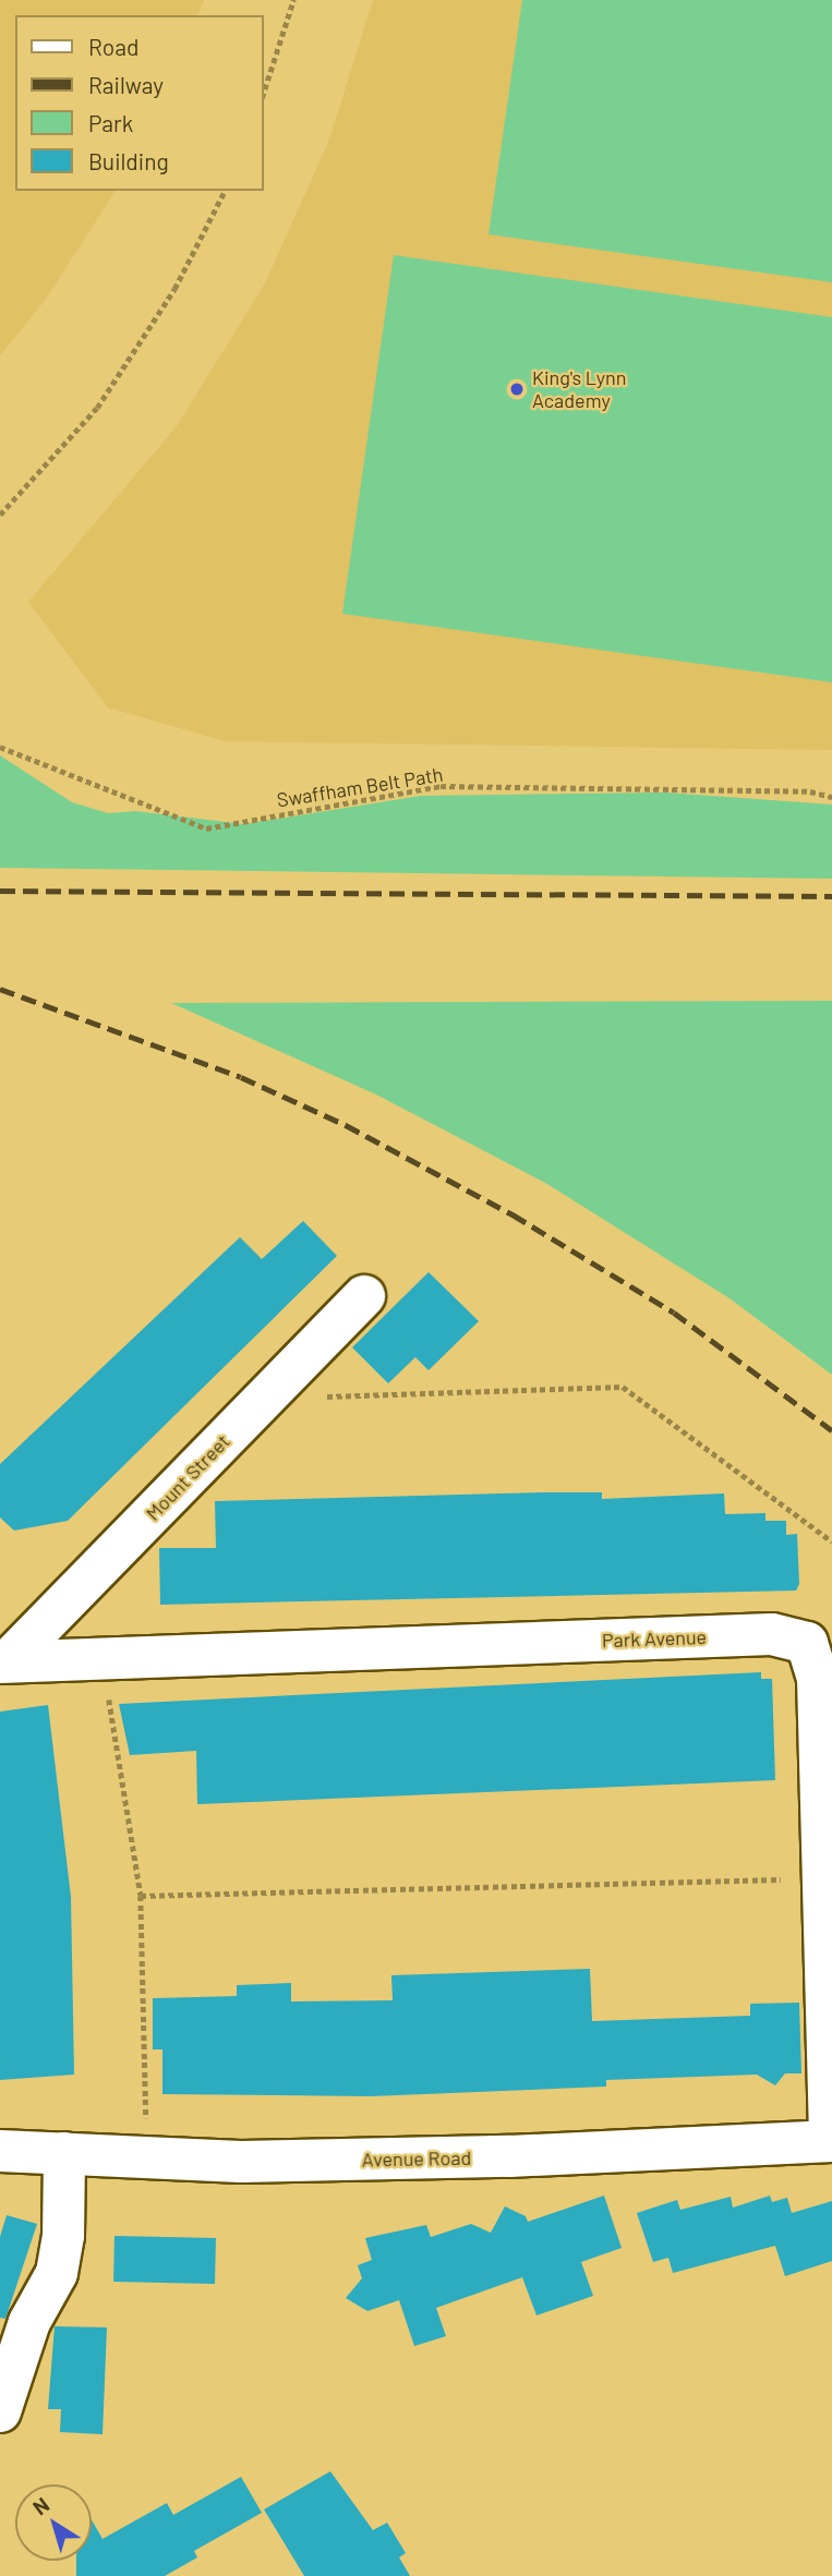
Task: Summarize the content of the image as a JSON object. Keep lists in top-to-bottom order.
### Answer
{
  "streets": {
    "street": ["Mount Street", "Park Avenue", "Avenue Road"],
    "path": ["Swaffham Belt Path"]
  },
  "crossings": [
    ["Mount Street", "Park Avenue"],
    ["Park Avenue", "Avenue Road"]
  ],
  "places": ["King's Lynn Academy"],
  "legend": [
    "Road",
    "Railway",
    "Park",
    "Building"
  ],
  "north": "top left"
}
